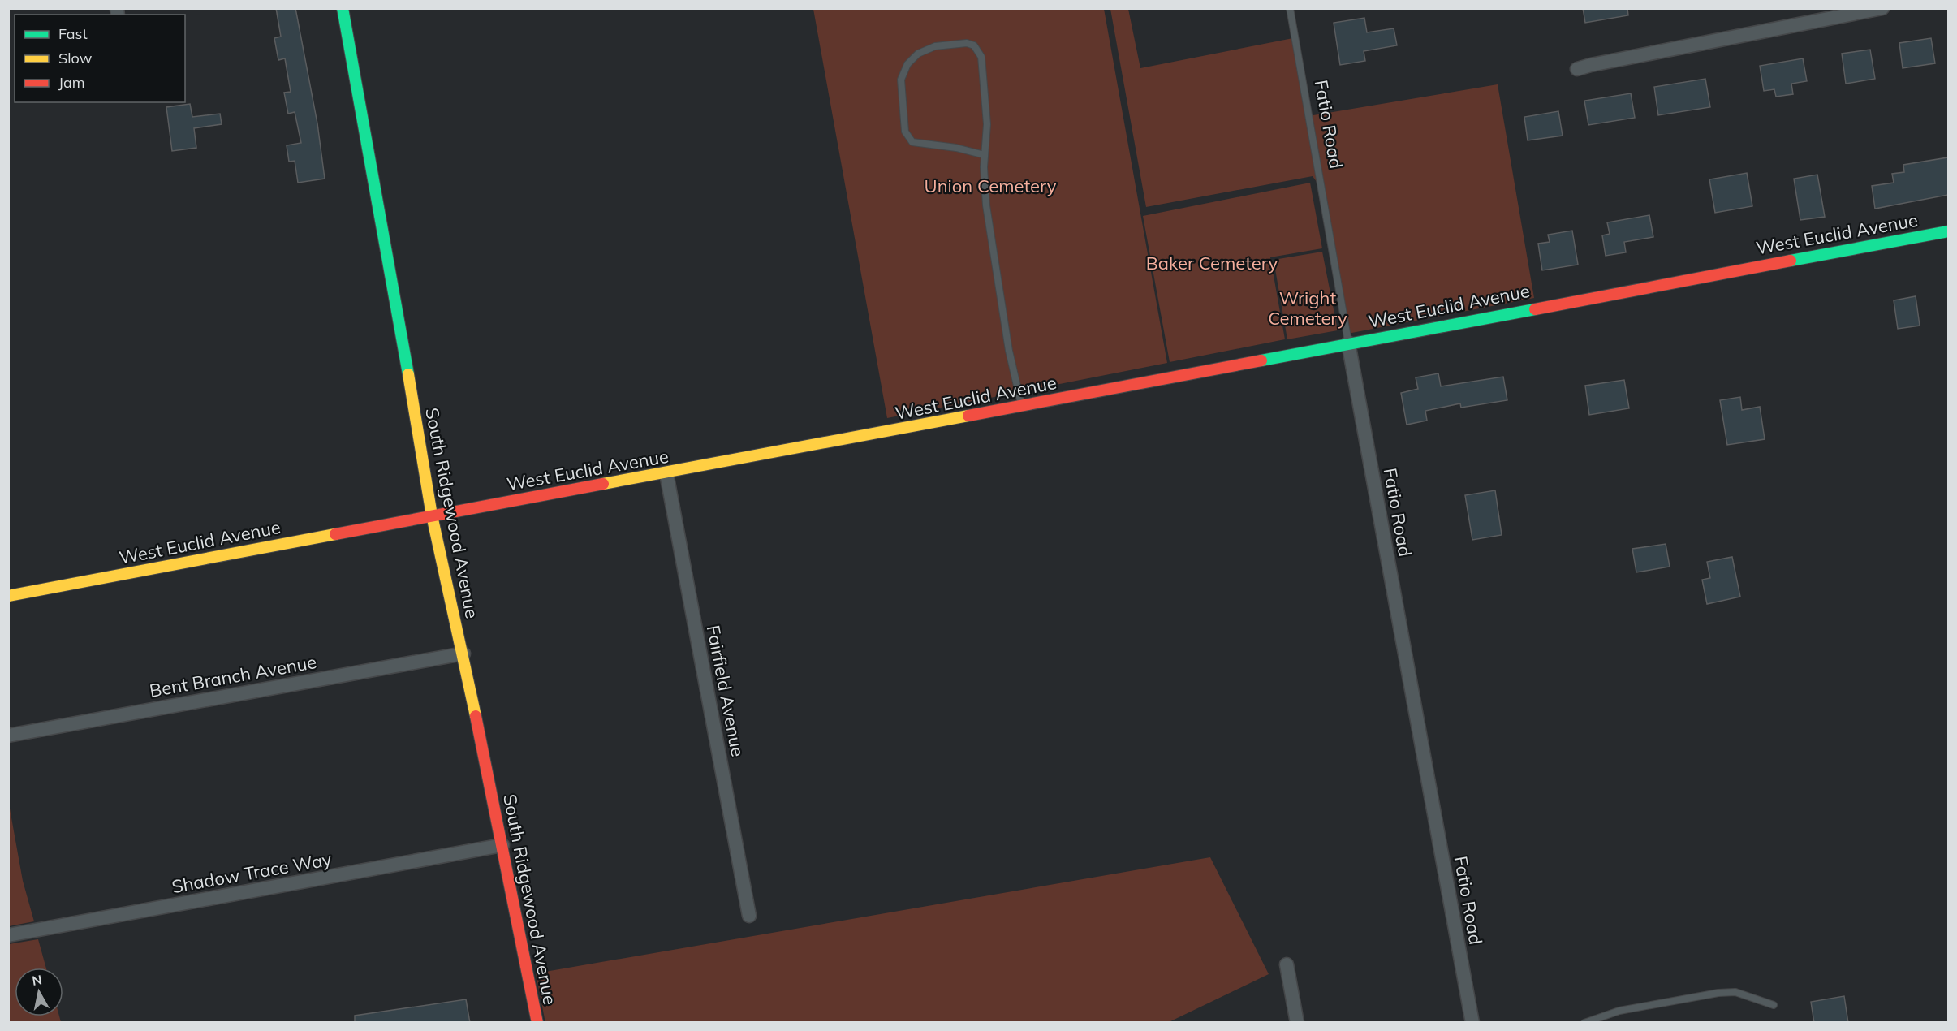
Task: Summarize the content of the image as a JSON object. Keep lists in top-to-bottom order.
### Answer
{
  "streets": {
    "street": [
      "Fatio Road",
      "West Euclid Avenue",
      "South Ridgewood Avenue",
      "Bent Branch Avenue",
      "Fairfield Avenue",
      "Shadow Trace Way"
    ]
  },
  "crossings": [
    ["Fatio Road", "West Euclid Avenue"],
    ["West Euclid Avenue", "South Ridgewood Avenue"],
    ["West Euclid Avenue", "Fairfield Avenue"],
    ["South Ridgewood Avenue", "Bent Branch Avenue"],
    ["South Ridgewood Avenue", "Shadow Trace Way"]
  ],
  "parks": ["Union Cemetery", "Baker Cemetery", "Wright Cemetery"],
  "legend": ["Fast", "Slow", "Jam"],
  "north": "top"
}
